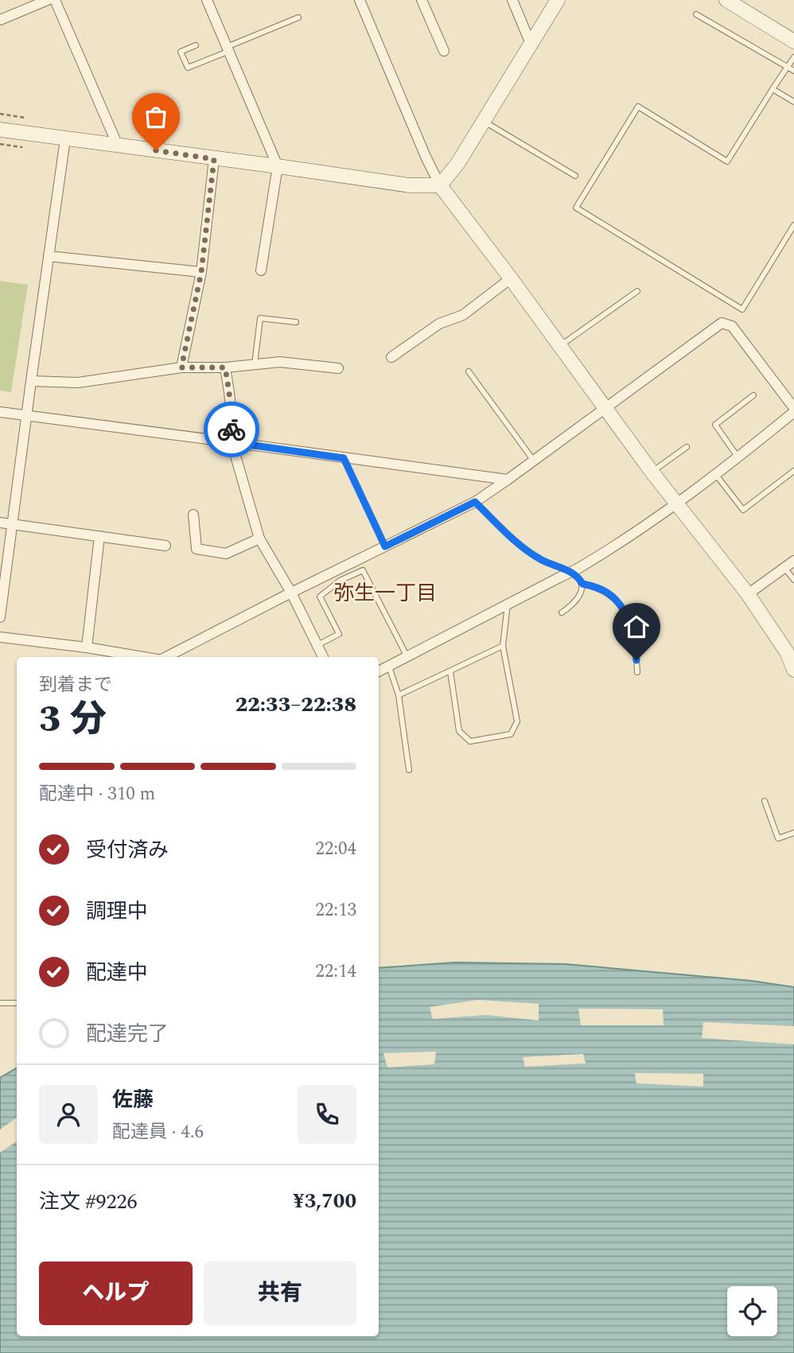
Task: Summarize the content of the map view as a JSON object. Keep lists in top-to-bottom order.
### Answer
{
  "districts": ["弥生一丁目"],
  "page": {
    "heading": ["3 分", "到着まで", "22:33–22:38"],
    "panel": [
      "佐藤",
      "配達員 · 4.6",
      "注文 #9226",
      "¥3,700"
    ],
    "bar": "配達中 · 310 m",
    "list": [
      ["受付済み", "22:04"],
      ["調理中", "22:13"],
      ["配達中", "22:14"],
      "配達完了"
    ],
    "buttons": ["ヘルプ", "共有"]
  }
}
